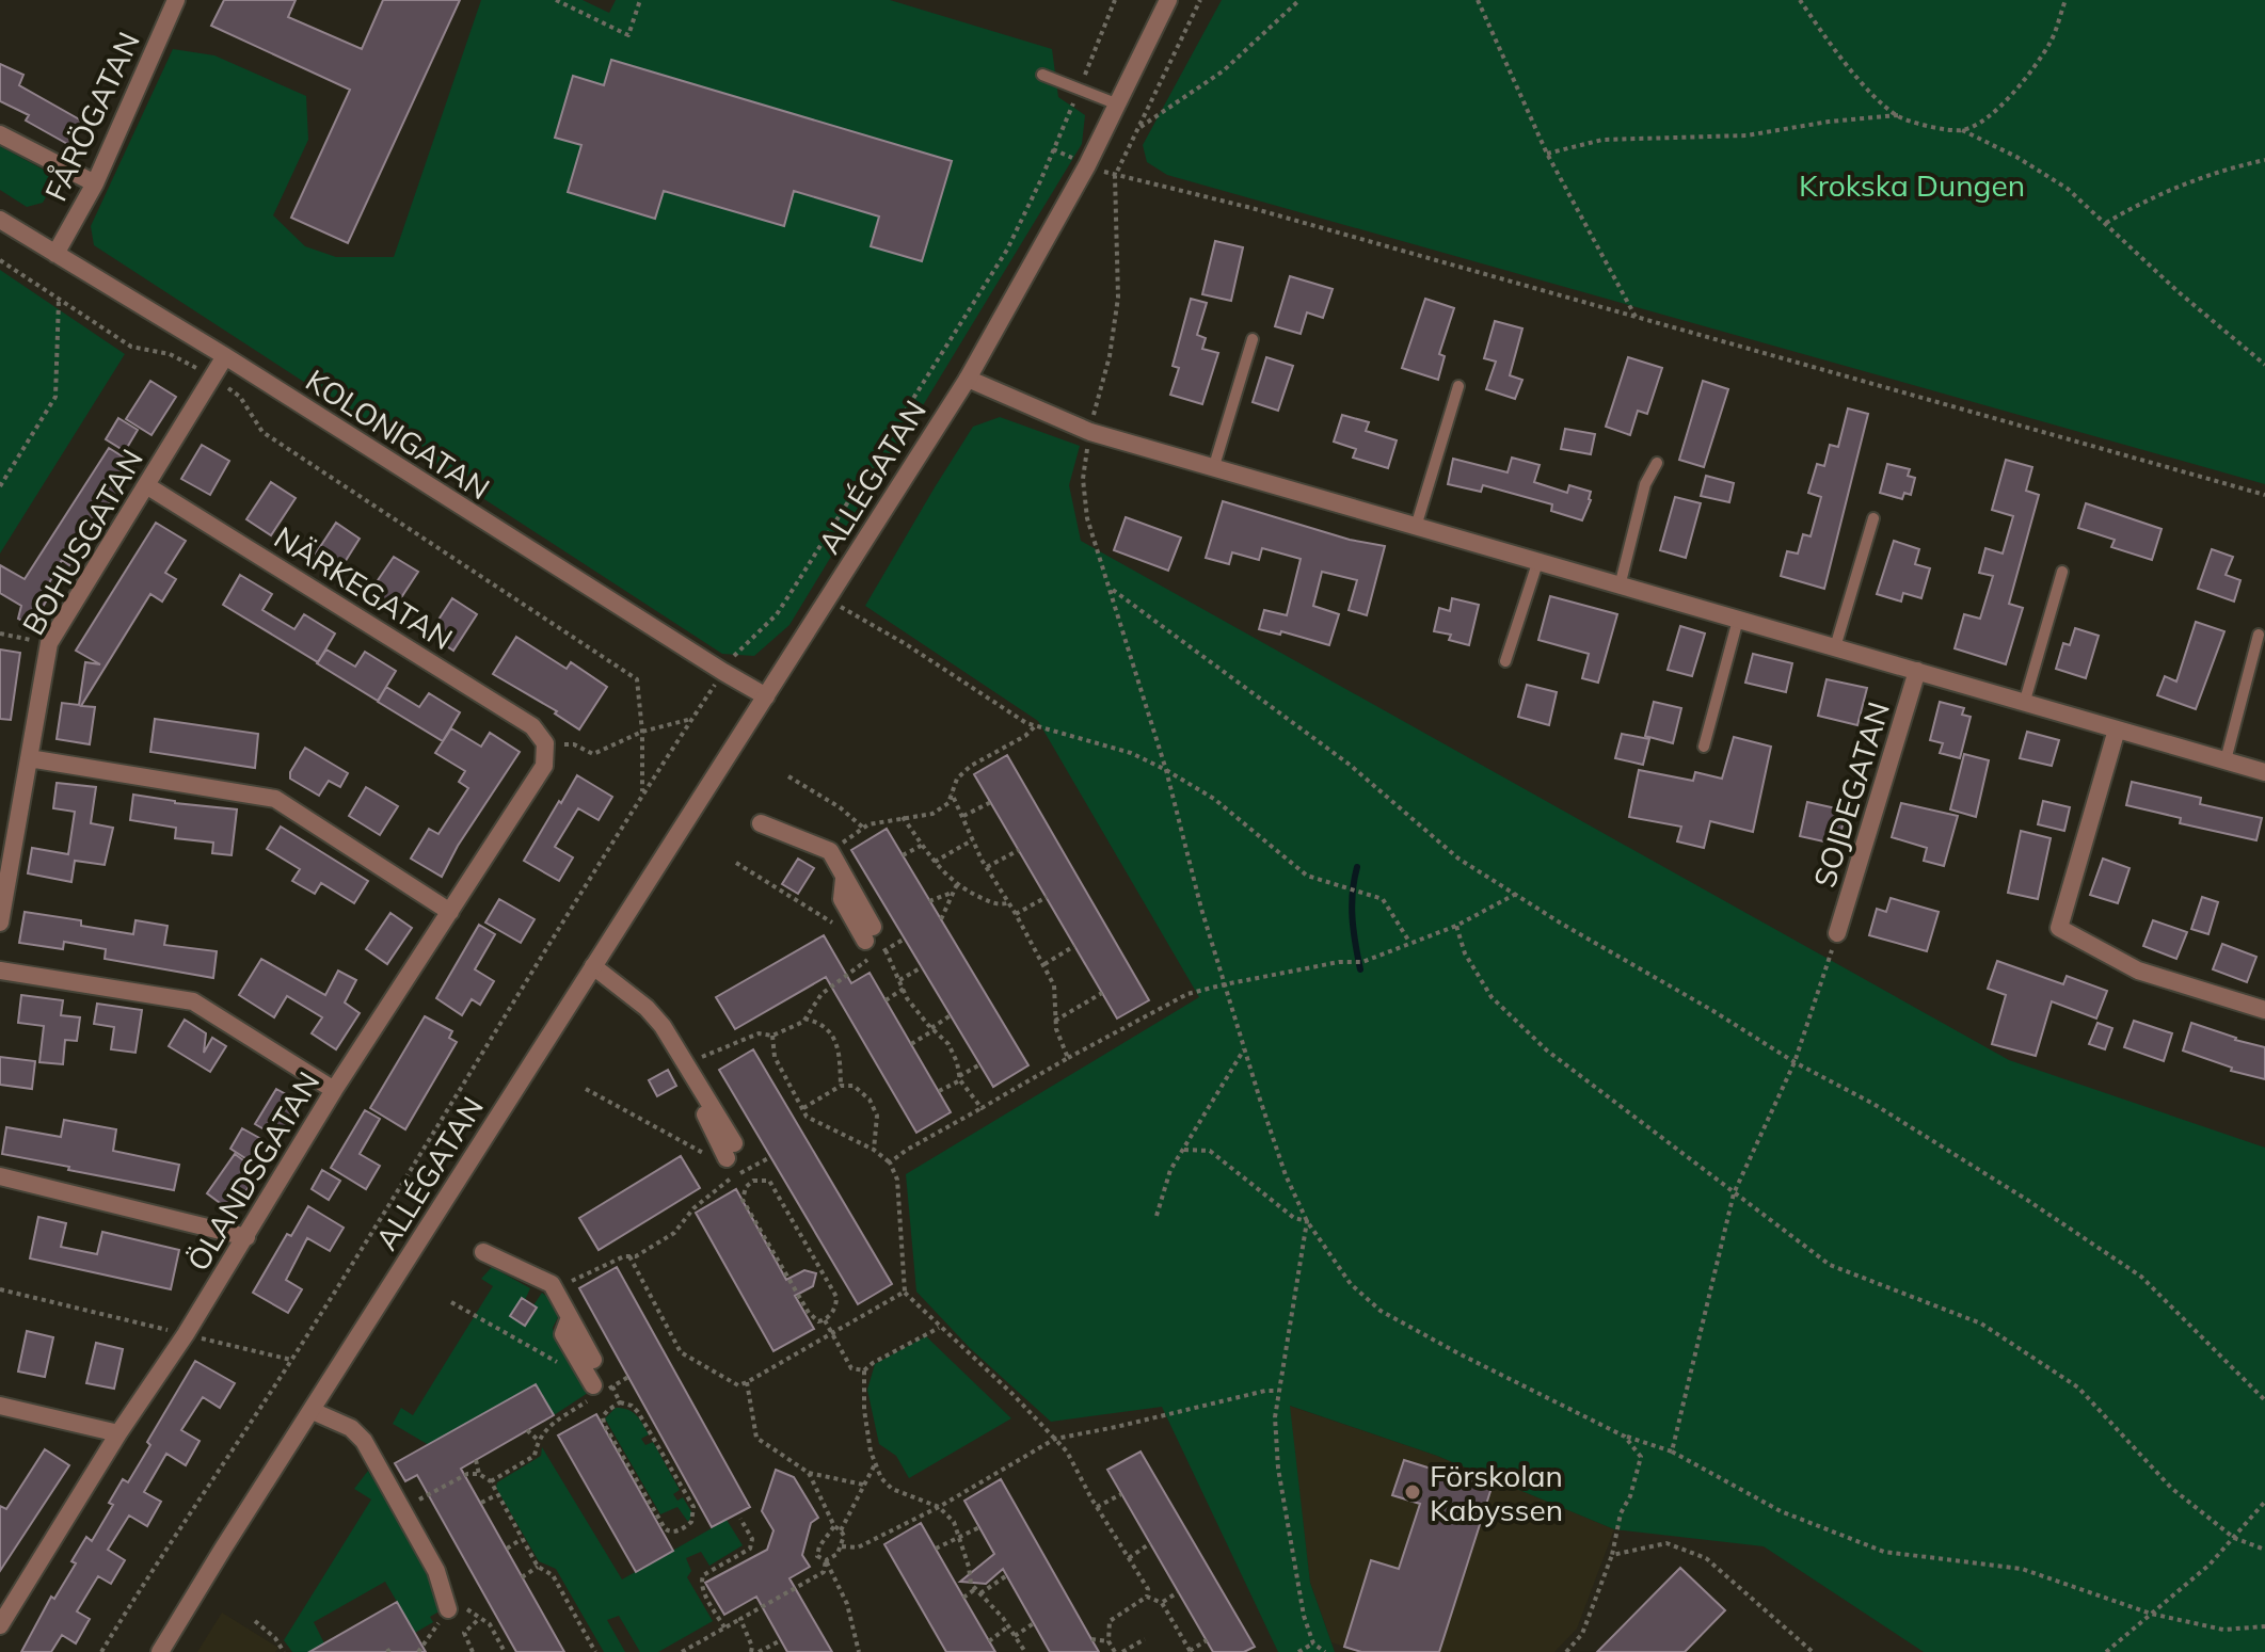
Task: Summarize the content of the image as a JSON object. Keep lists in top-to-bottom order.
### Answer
{
  "streets": {
    "street": [
      "FÅRÖGATAN",
      "KOLONIGATAN",
      "ALLÉGATAN",
      "BOHUSGATAN",
      "NÄRKEGATAN",
      "SOJDEGATAN",
      "ÖLANDSGATAN"
    ]
  },
  "crossings": [
    ["FÅRÖGATAN", "KOLONIGATAN"],
    ["KOLONIGATAN", "ALLÉGATAN"],
    ["KOLONIGATAN", "BOHUSGATAN"],
    ["BOHUSGATAN", "NÄRKEGATAN"],
    ["NÄRKEGATAN", "ÖLANDSGATAN"]
  ],
  "parks": ["Krokska Dungen"],
  "places": ["Förskolan Kabyssen"]
}
